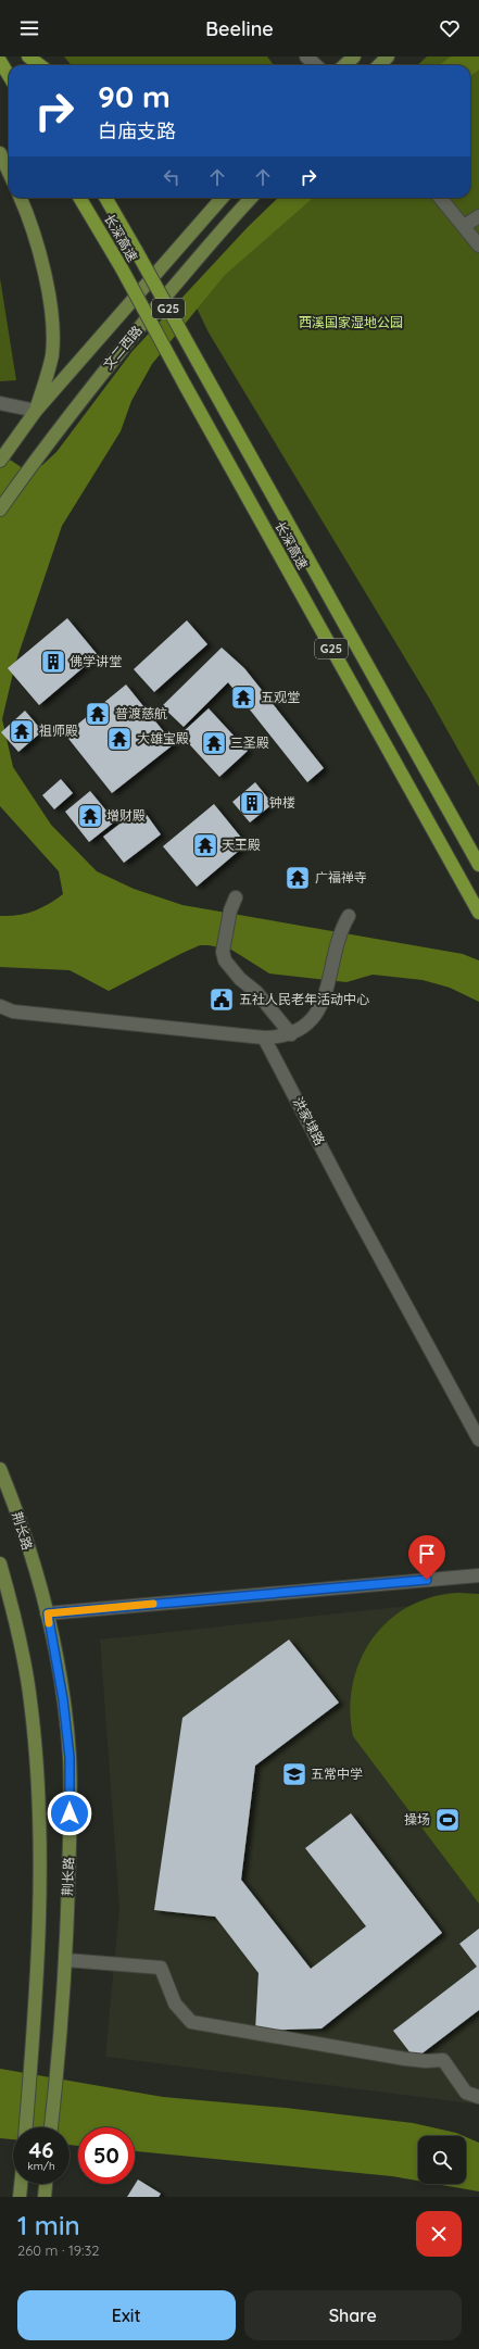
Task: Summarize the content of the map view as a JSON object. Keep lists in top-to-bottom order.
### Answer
{
  "streets": {
    "highway": ["长深高速", "G25"],
    "main road": ["文二西路", "荆长路"],
    "street": ["洪家埭路"]
  },
  "parks": ["西溪国家湿地公园"],
  "places": {
    "building": ["佛学讲堂", "钟楼"],
    "temple": [
      "五观堂",
      "普渡慈航",
      "祖师殿",
      "大雄宝殿",
      "三圣殿",
      "增财殿",
      "天王殿",
      "广福禅寺"
    ],
    "public building": ["五社人民老年活动中心"],
    "school or university": ["五常中学"],
    "sports": ["操场"]
  },
  "page": {
    "header": "Beeline",
    "turn": ["90 m", "白庙支路"],
    "speed": "46 km/h",
    "limit": "50",
    "heading": ["1 min", "260 m · 19:32"],
    "buttons": ["Exit", "Share"]
  }
}
